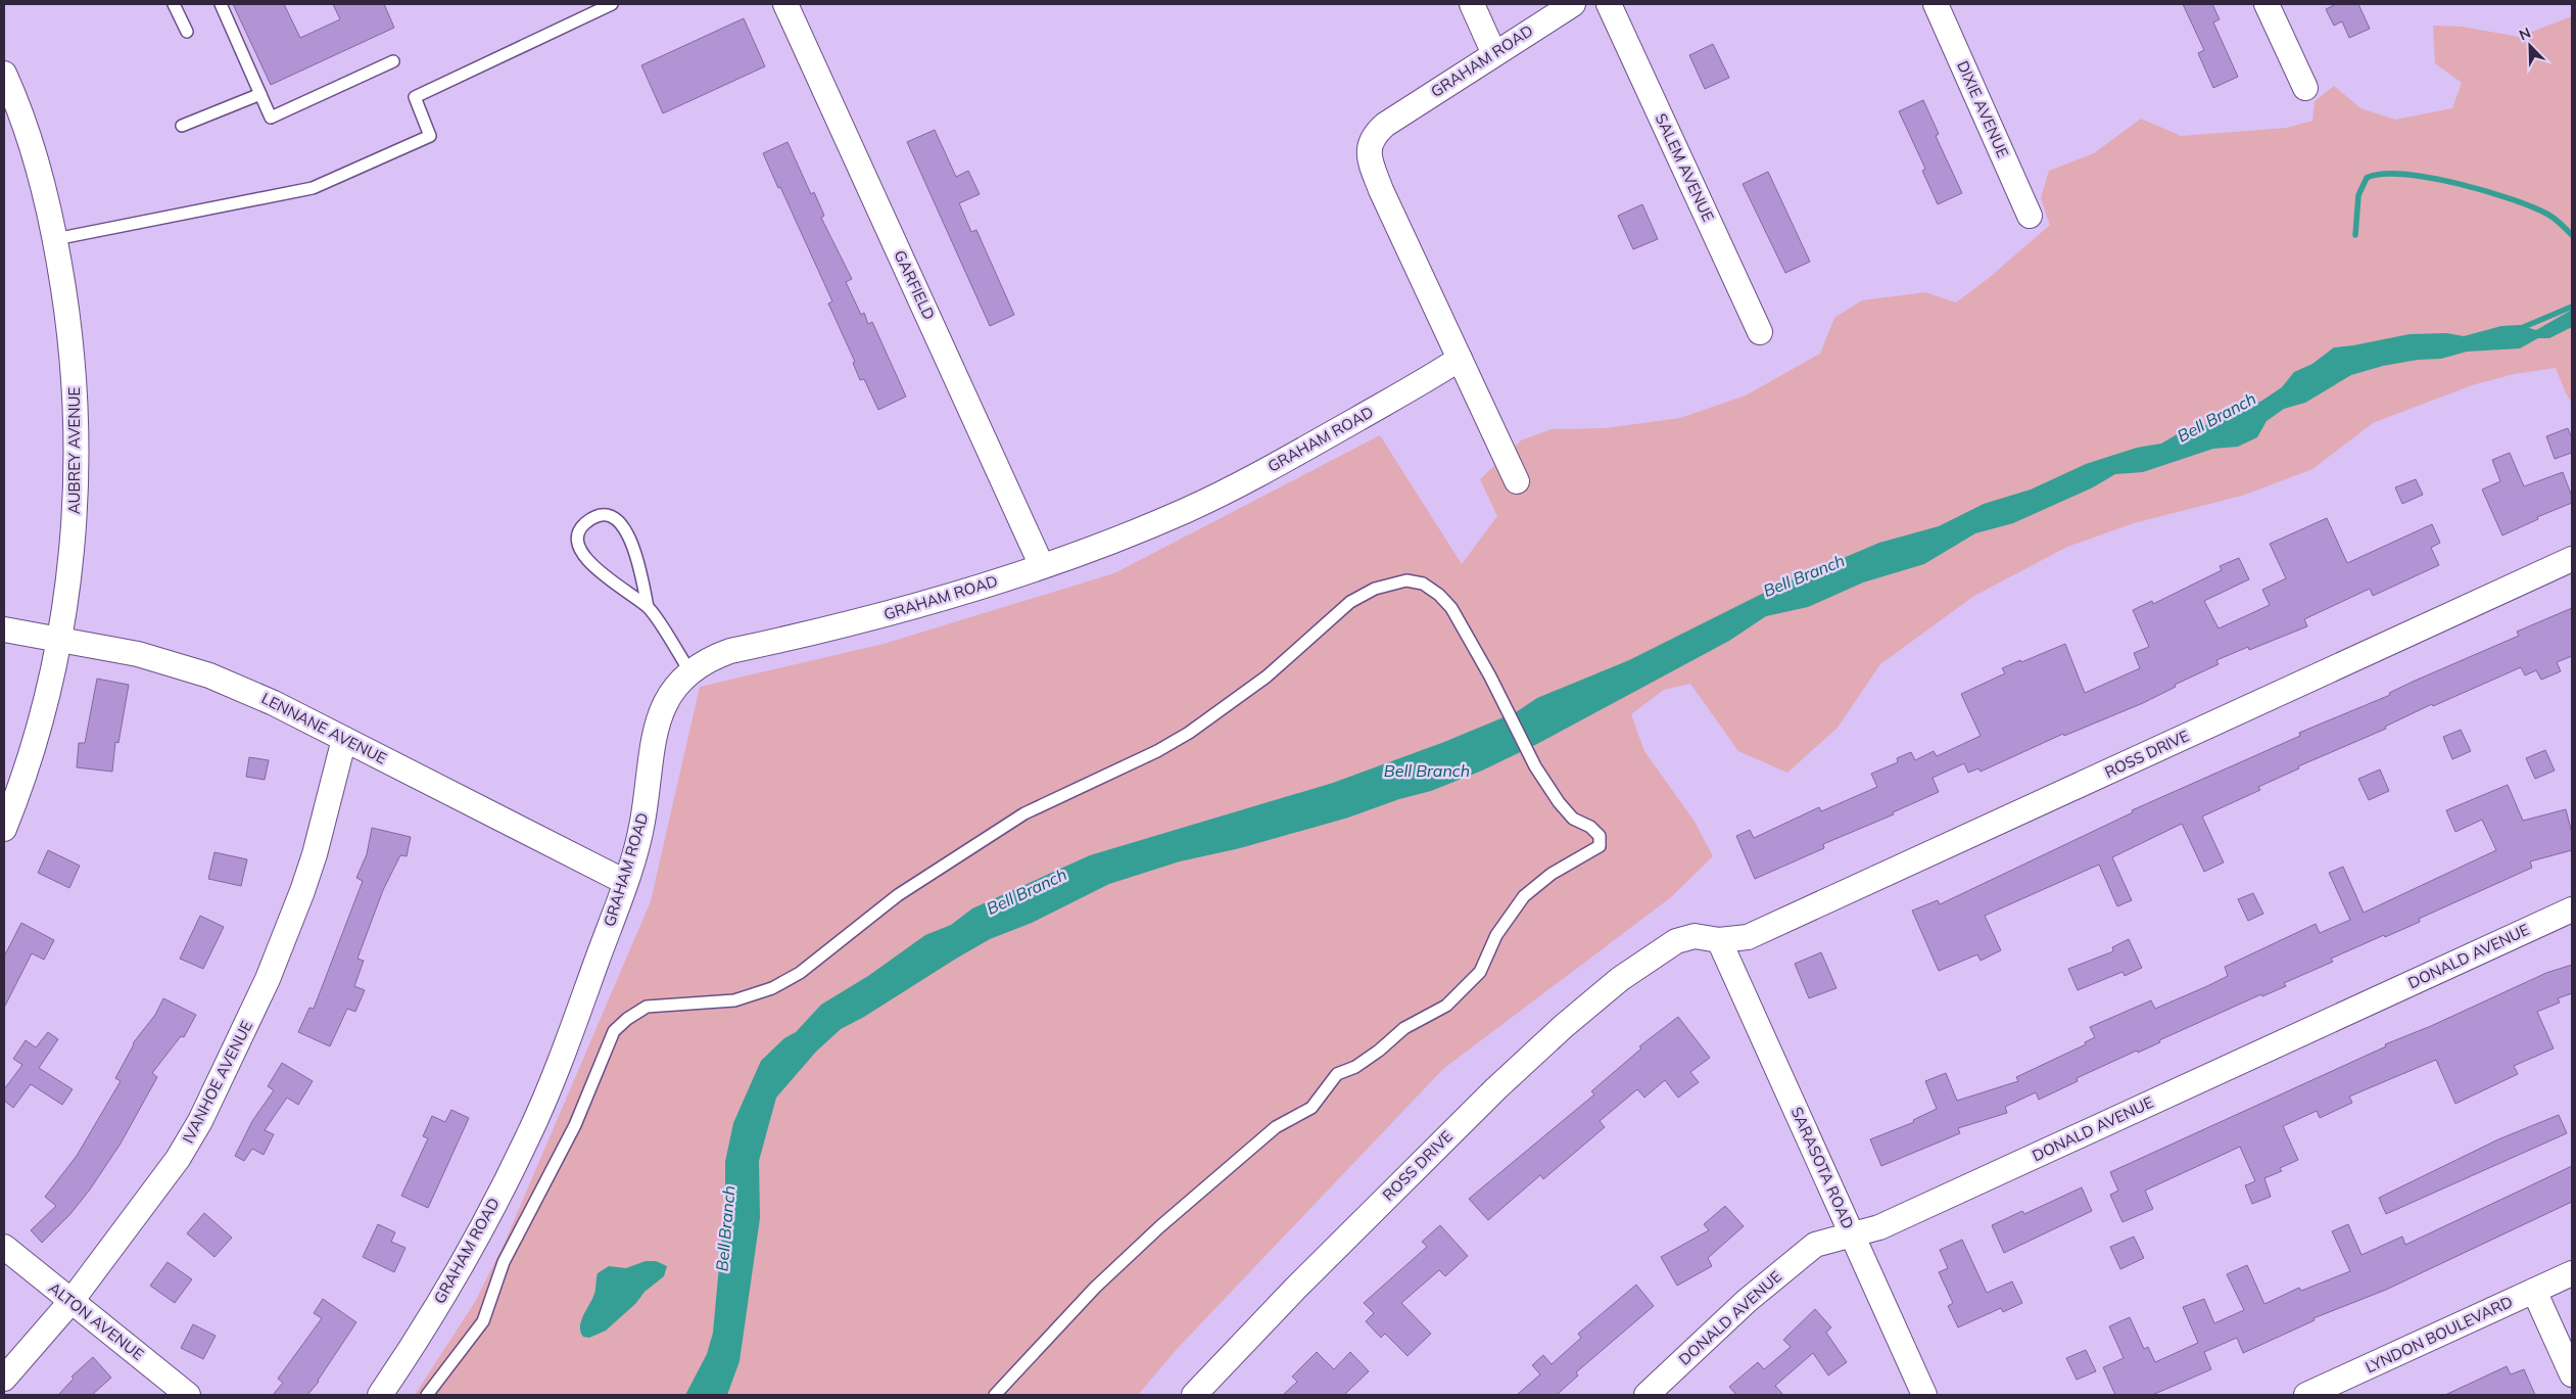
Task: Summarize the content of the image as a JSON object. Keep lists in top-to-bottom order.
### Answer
{
  "streets": {
    "street": [
      "GRAHAM ROAD",
      "DIXIE AVENUE",
      "SALEM AVENUE",
      "GARFIELD",
      "AUBREY AVENUE",
      "LENNANE AVENUE",
      "ROSS DRIVE",
      "DONALD AVENUE",
      "IVANHOE AVENUE",
      "SARASOTA ROAD",
      "ALTON AVENUE",
      "LYNDON BOULEVARD"
    ]
  },
  "crossings": [
    ["GRAHAM ROAD", "GARFIELD"],
    ["GRAHAM ROAD", "LENNANE AVENUE"],
    ["AUBREY AVENUE", "LENNANE AVENUE"],
    ["LENNANE AVENUE", "IVANHOE AVENUE"],
    ["ROSS DRIVE", "SARASOTA ROAD"],
    ["DONALD AVENUE", "SARASOTA ROAD"],
    ["IVANHOE AVENUE", "ALTON AVENUE"]
  ],
  "water": ["Bell Branch"],
  "north": "top left"
}
